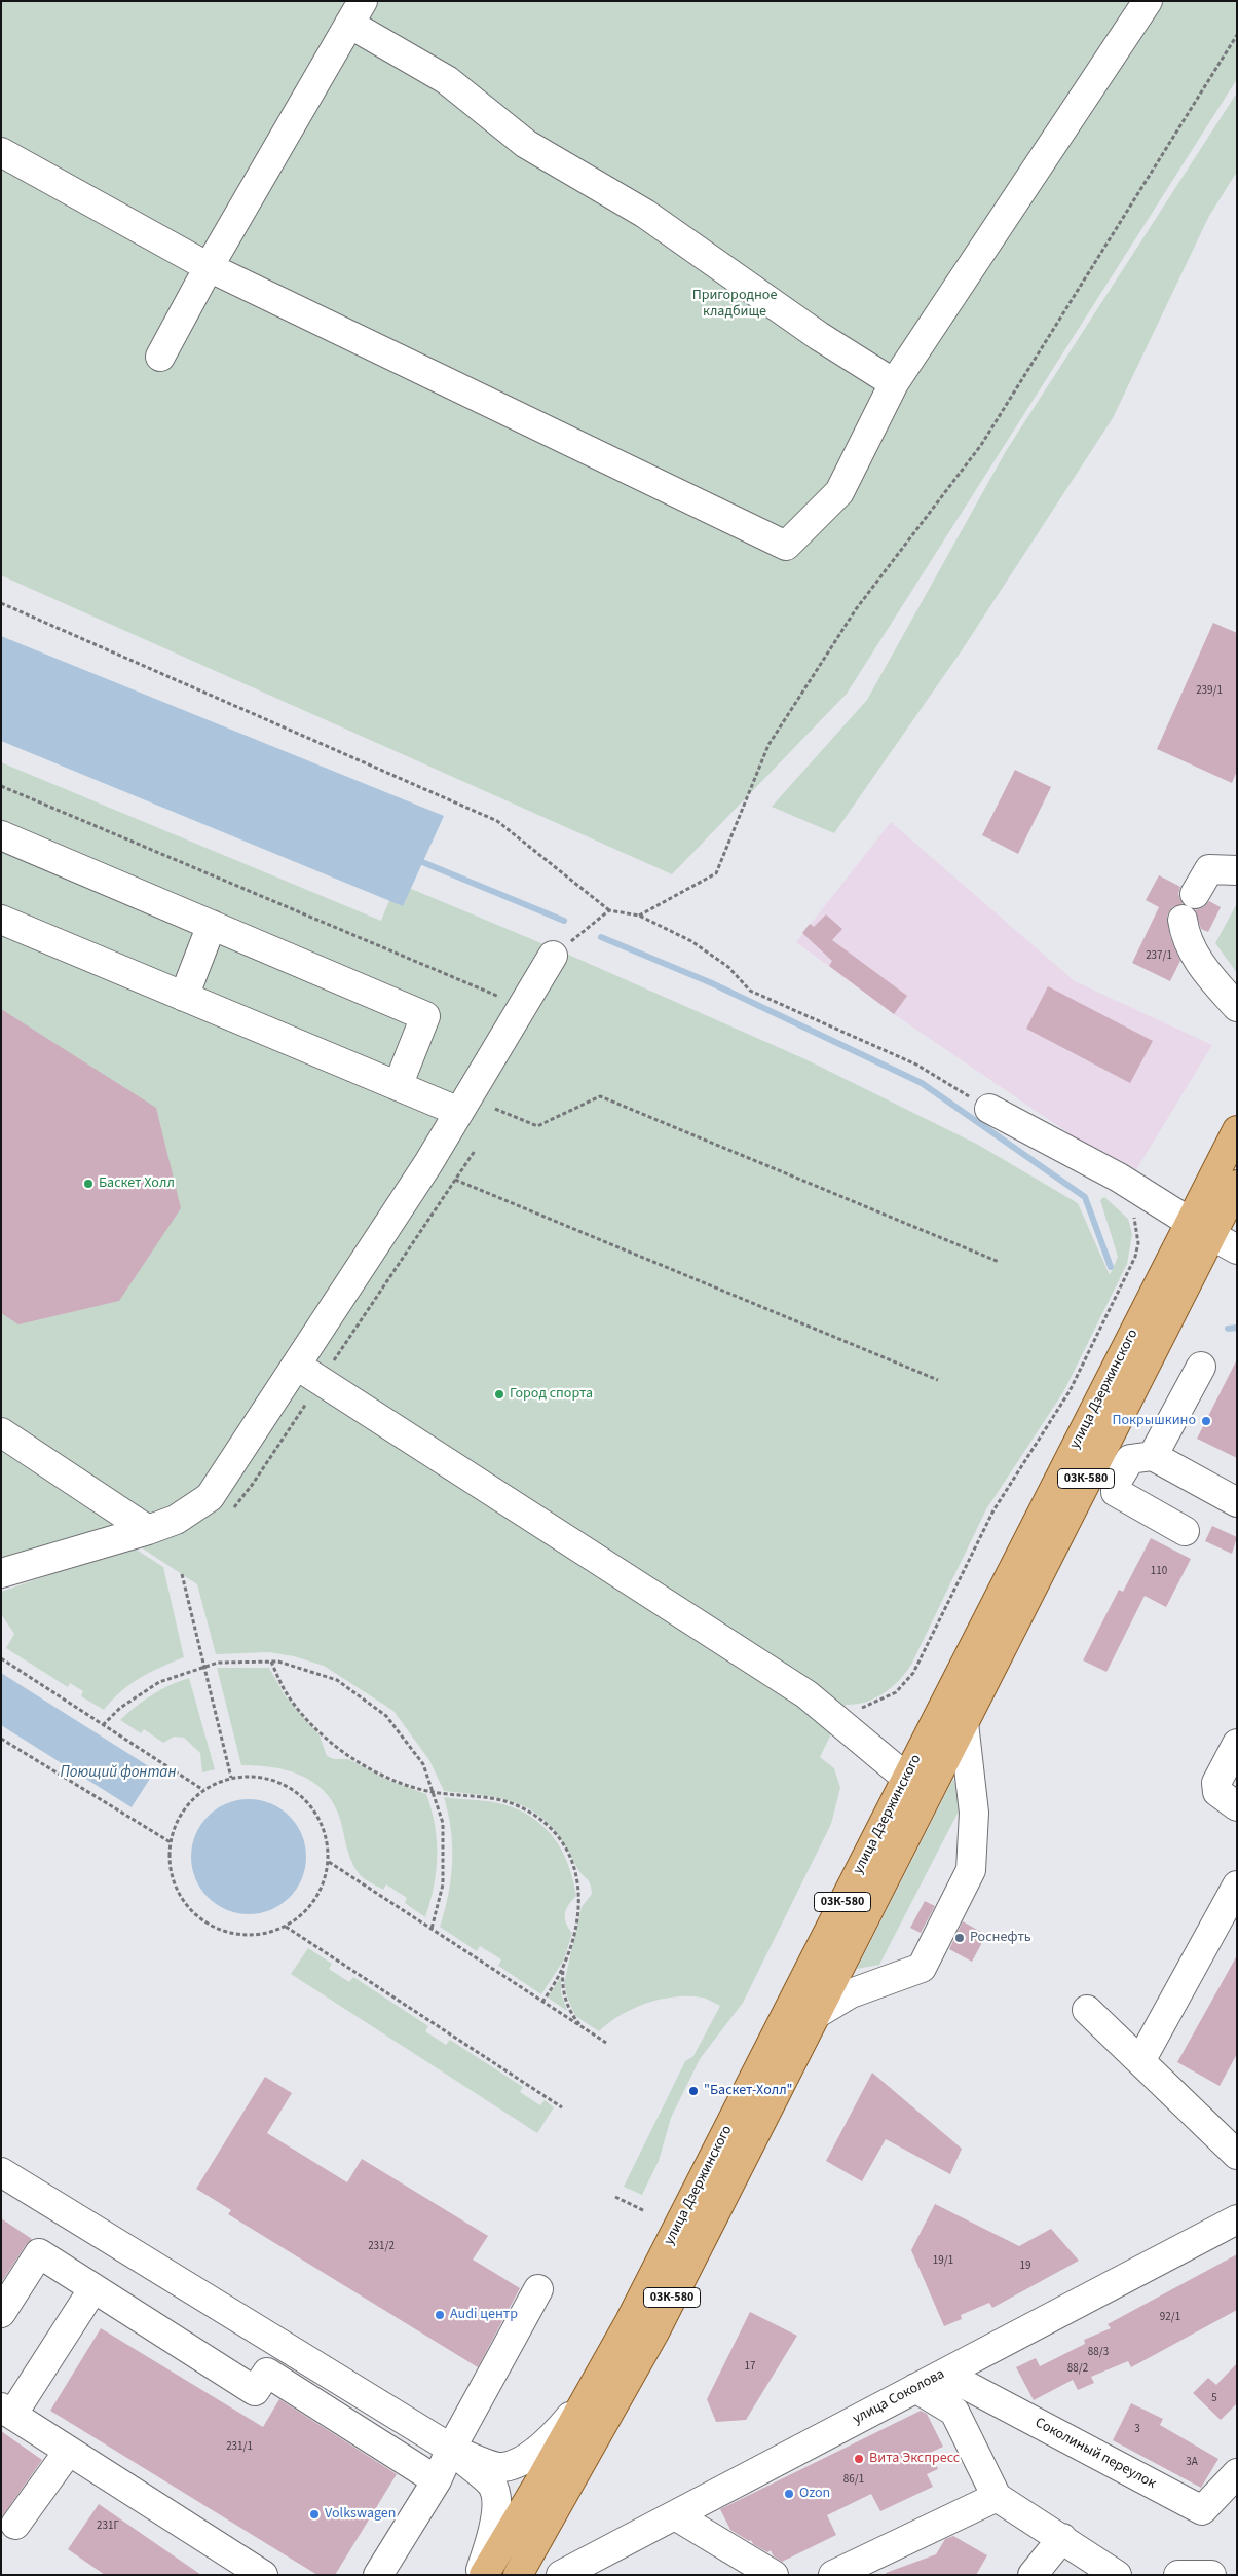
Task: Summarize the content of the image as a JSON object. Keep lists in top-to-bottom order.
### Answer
{
  "streets": {
    "main road": ["улица Дзержинского", "03К-580"],
    "street": ["улица Соколова", "Соколиный переулок"]
  },
  "crossings": [
    ["улица Соколова", "Соколиный переулок"]
  ],
  "water": ["Поющий фонтан"],
  "parks": ["Пригородное кладбище"],
  "places": [
    "Баскет Холл",
    "Город спорта",
    "Покрышкино",
    "Роснефть",
    "\"Баскет-Холл\"",
    "Audi центр",
    "Вита Экспресс",
    "Ozon",
    "Volkswagen"
  ],
  "house_numbers": [
    "239/1",
    "237/1",
    "110",
    "231/2",
    "19/1",
    "19",
    "92/1",
    "88/3",
    "17",
    "88/2",
    "5",
    "3",
    "231/1",
    "3А",
    "86/1",
    "231Г"
  ]
}
